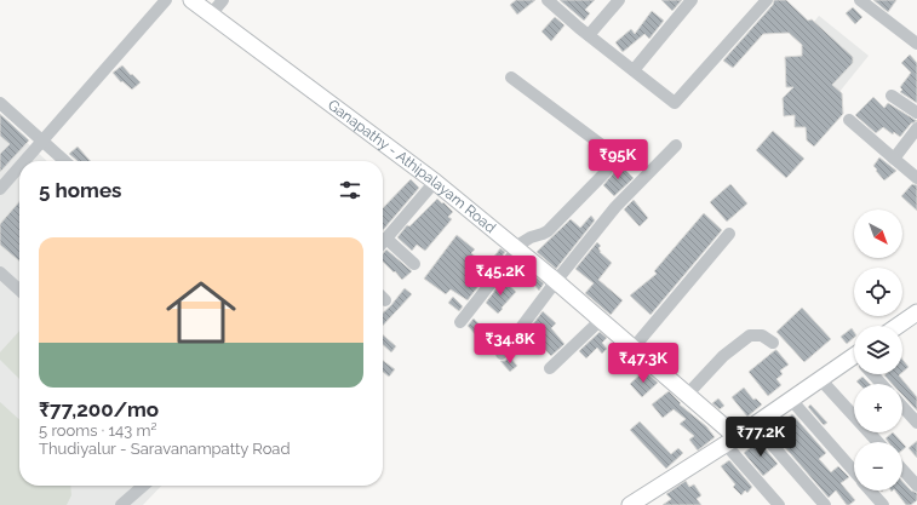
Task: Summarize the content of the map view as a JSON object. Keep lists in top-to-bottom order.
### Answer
{
  "streets": {
    "main road": ["Ganapathy - Athipalayam Road"]
  },
  "north": "bottom right",
  "page": {
    "price": [
      "₹95K",
      "₹45.2K",
      "₹34.8K",
      "₹47.3K",
      "₹77.2K"
    ],
    "heading": "5 homes",
    "map_buttons": ["+", "−"],
    "list": [
      {
        "name": "₹77,200/mo",
        "note": "5 rooms · 143 m² · Thudiyalur - Saravanampatty Road"
      }
    ]
  }
}
